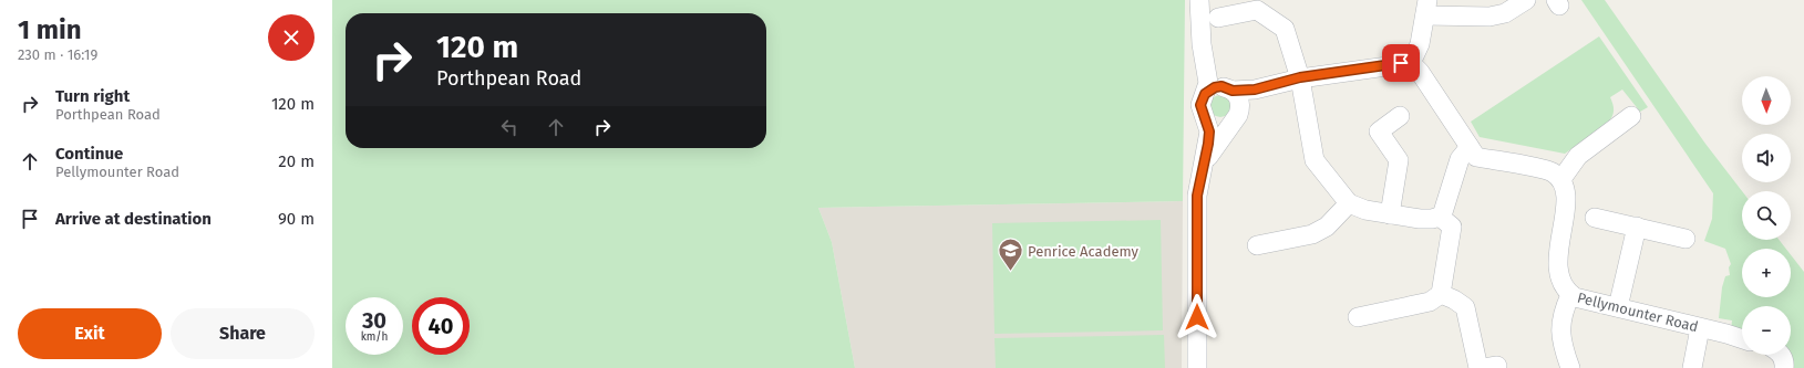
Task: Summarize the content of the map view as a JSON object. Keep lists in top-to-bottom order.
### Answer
{
  "streets": {
    "street": ["Pellymounter Road"]
  },
  "places": {
    "school or university": ["Penrice Academy"]
  },
  "north": "bottom",
  "page": {
    "heading": ["1 min", "230 m · 16:19"],
    "turn": ["120 m", "Porthpean Road"],
    "list": [
      {
        "name": "Turn right",
        "note": "Porthpean Road",
        "value": "120 m"
      },
      {
        "name": "Continue",
        "note": "Pellymounter Road",
        "value": "20 m"
      },
      {
        "name": "Arrive at destination",
        "value": "90 m"
      }
    ],
    "map_buttons": ["+", "−"],
    "speed": "30 km/h",
    "limit": "40",
    "buttons": ["Exit", "Share"]
  }
}
